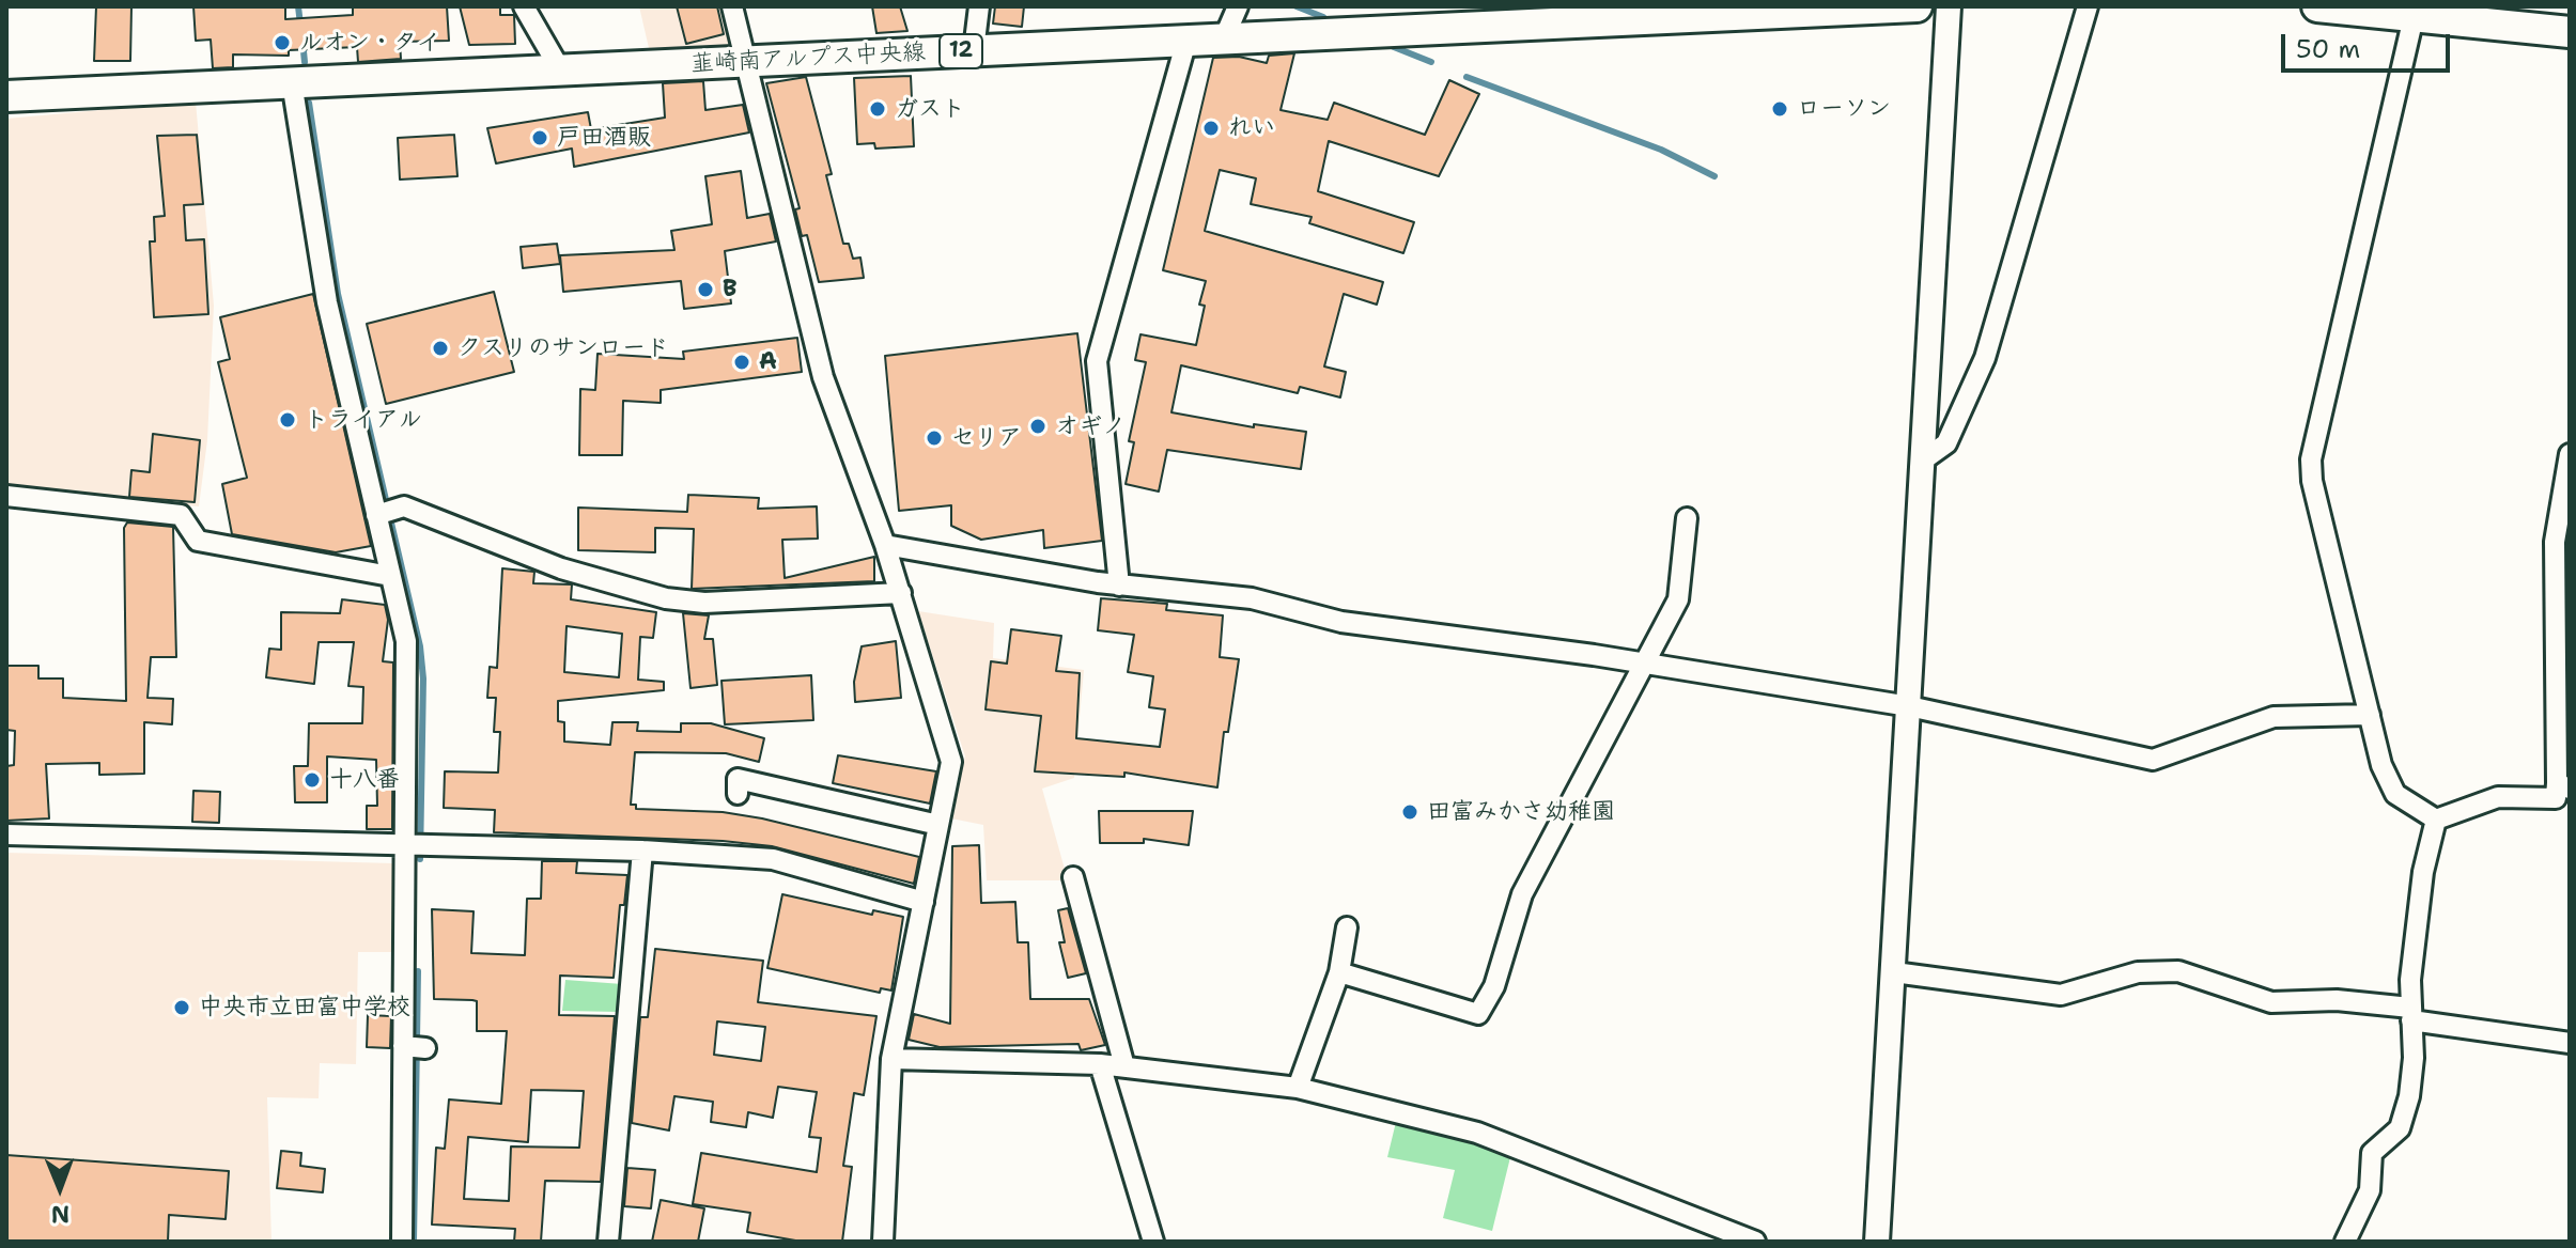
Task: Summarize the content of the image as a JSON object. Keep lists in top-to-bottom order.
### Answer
{
  "streets": {
    "main road": ["12", "韮崎南アルプス中央線"]
  },
  "places": [
    "ルオン・タイ",
    "ガスト",
    "ローソン",
    "れい",
    "戸田酒販",
    "B",
    "クスリのサンロード",
    "A",
    "トライアル",
    "オギノ",
    "セリア",
    "十八番",
    "田富みかさ幼稚園",
    "中央市立田富中学校"
  ],
  "scale_bar": "50 m",
  "north": "bottom"
}
